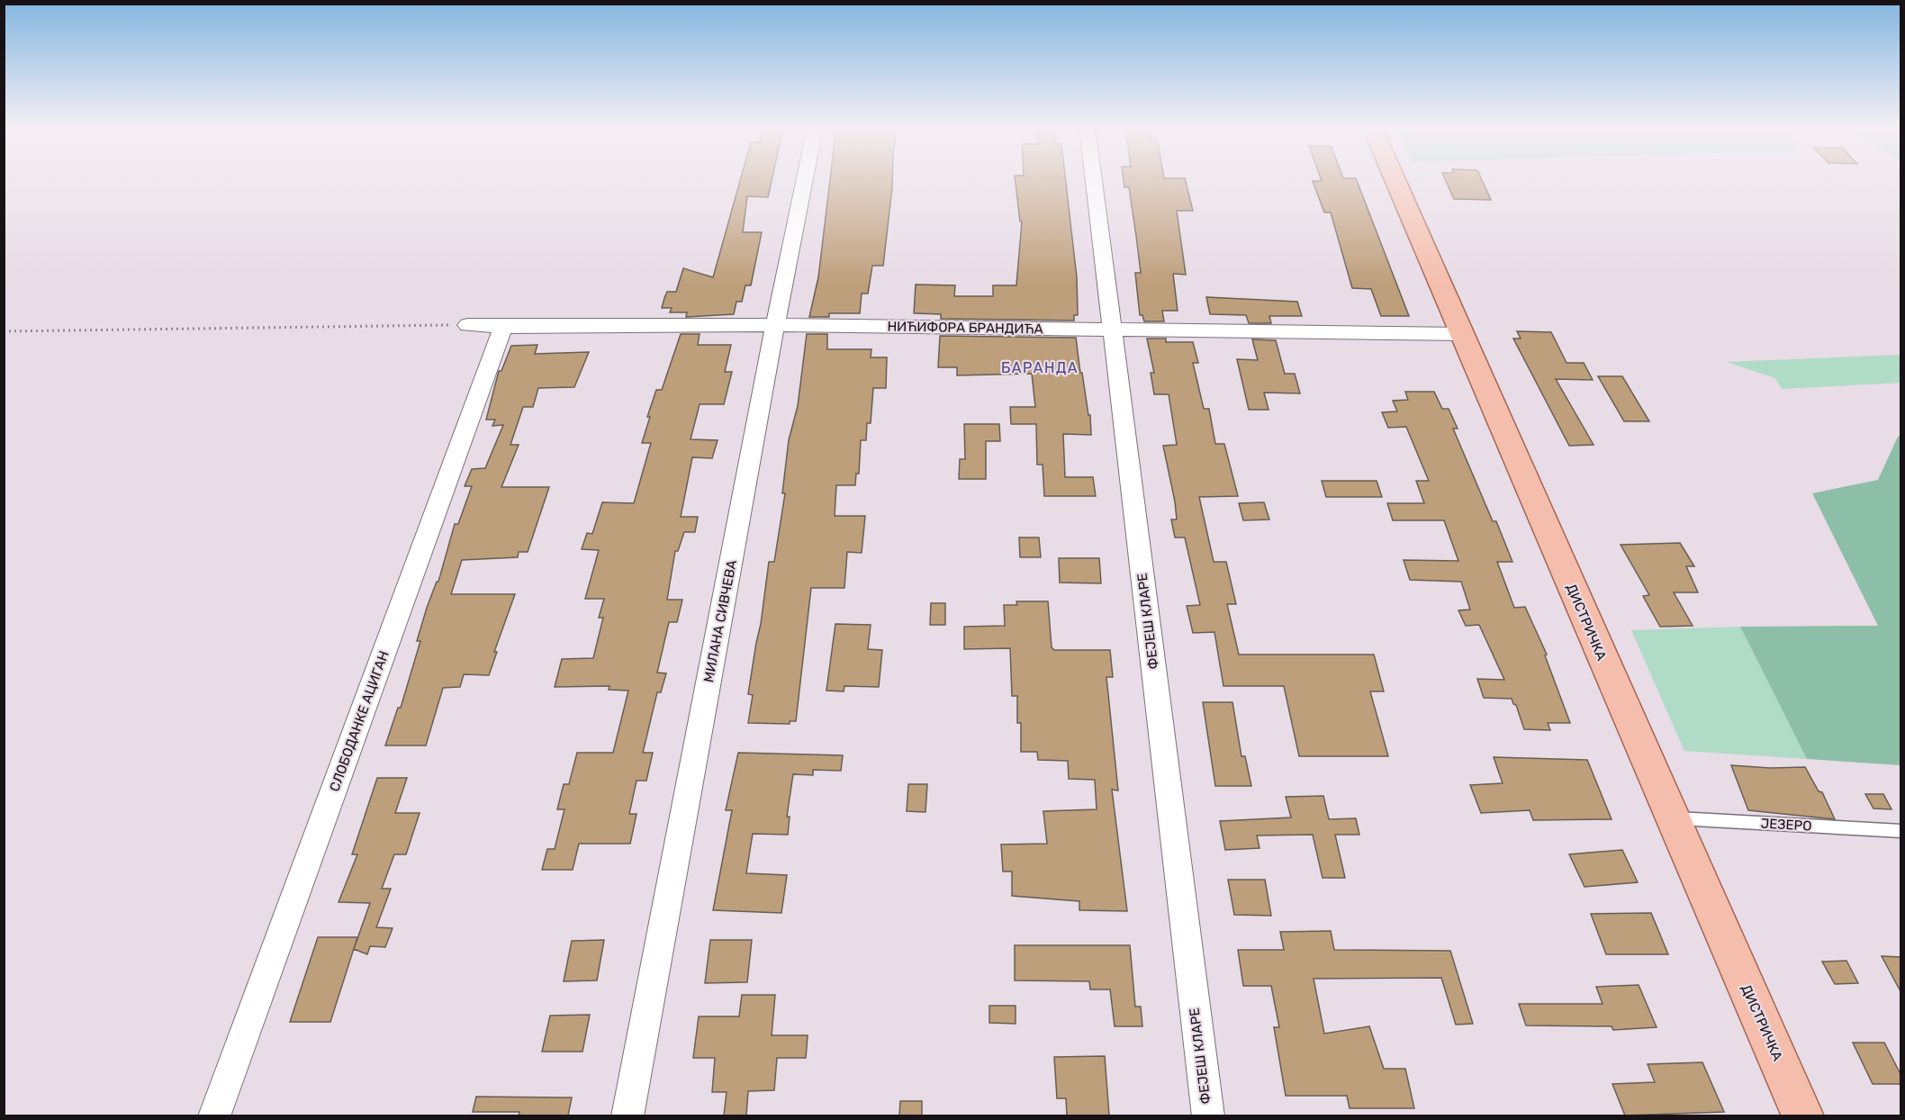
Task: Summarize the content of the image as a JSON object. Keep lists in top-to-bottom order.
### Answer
{
  "streets": {
    "main road": ["ДИСТРИЧКА"],
    "street": [
      "НИЋИФОРА БРАНДИЋА",
      "МИЛАНА СИВЧЕВА",
      "ФЕЈЕШ КЛАРЕ",
      "СЛОБОДАНКЕ АЦИГАН"
    ],
    "lane": ["ЈЕЗЕРО"]
  },
  "crossings": [
    ["НИЋИФОРА БРАНДИЋА", "МИЛАНА СИВЧЕВА"],
    ["НИЋИФОРА БРАНДИЋА", "ФЕЈЕШ КЛАРЕ"],
    ["НИЋИФОРА БРАНДИЋА", "ДИСТРИЧКА"],
    ["НИЋИФОРА БРАНДИЋА", "СЛОБОДАНКЕ АЦИГАН"],
    ["ДИСТРИЧКА", "ЈЕЗЕРО"]
  ],
  "districts": ["БАРАНДА"]
}
